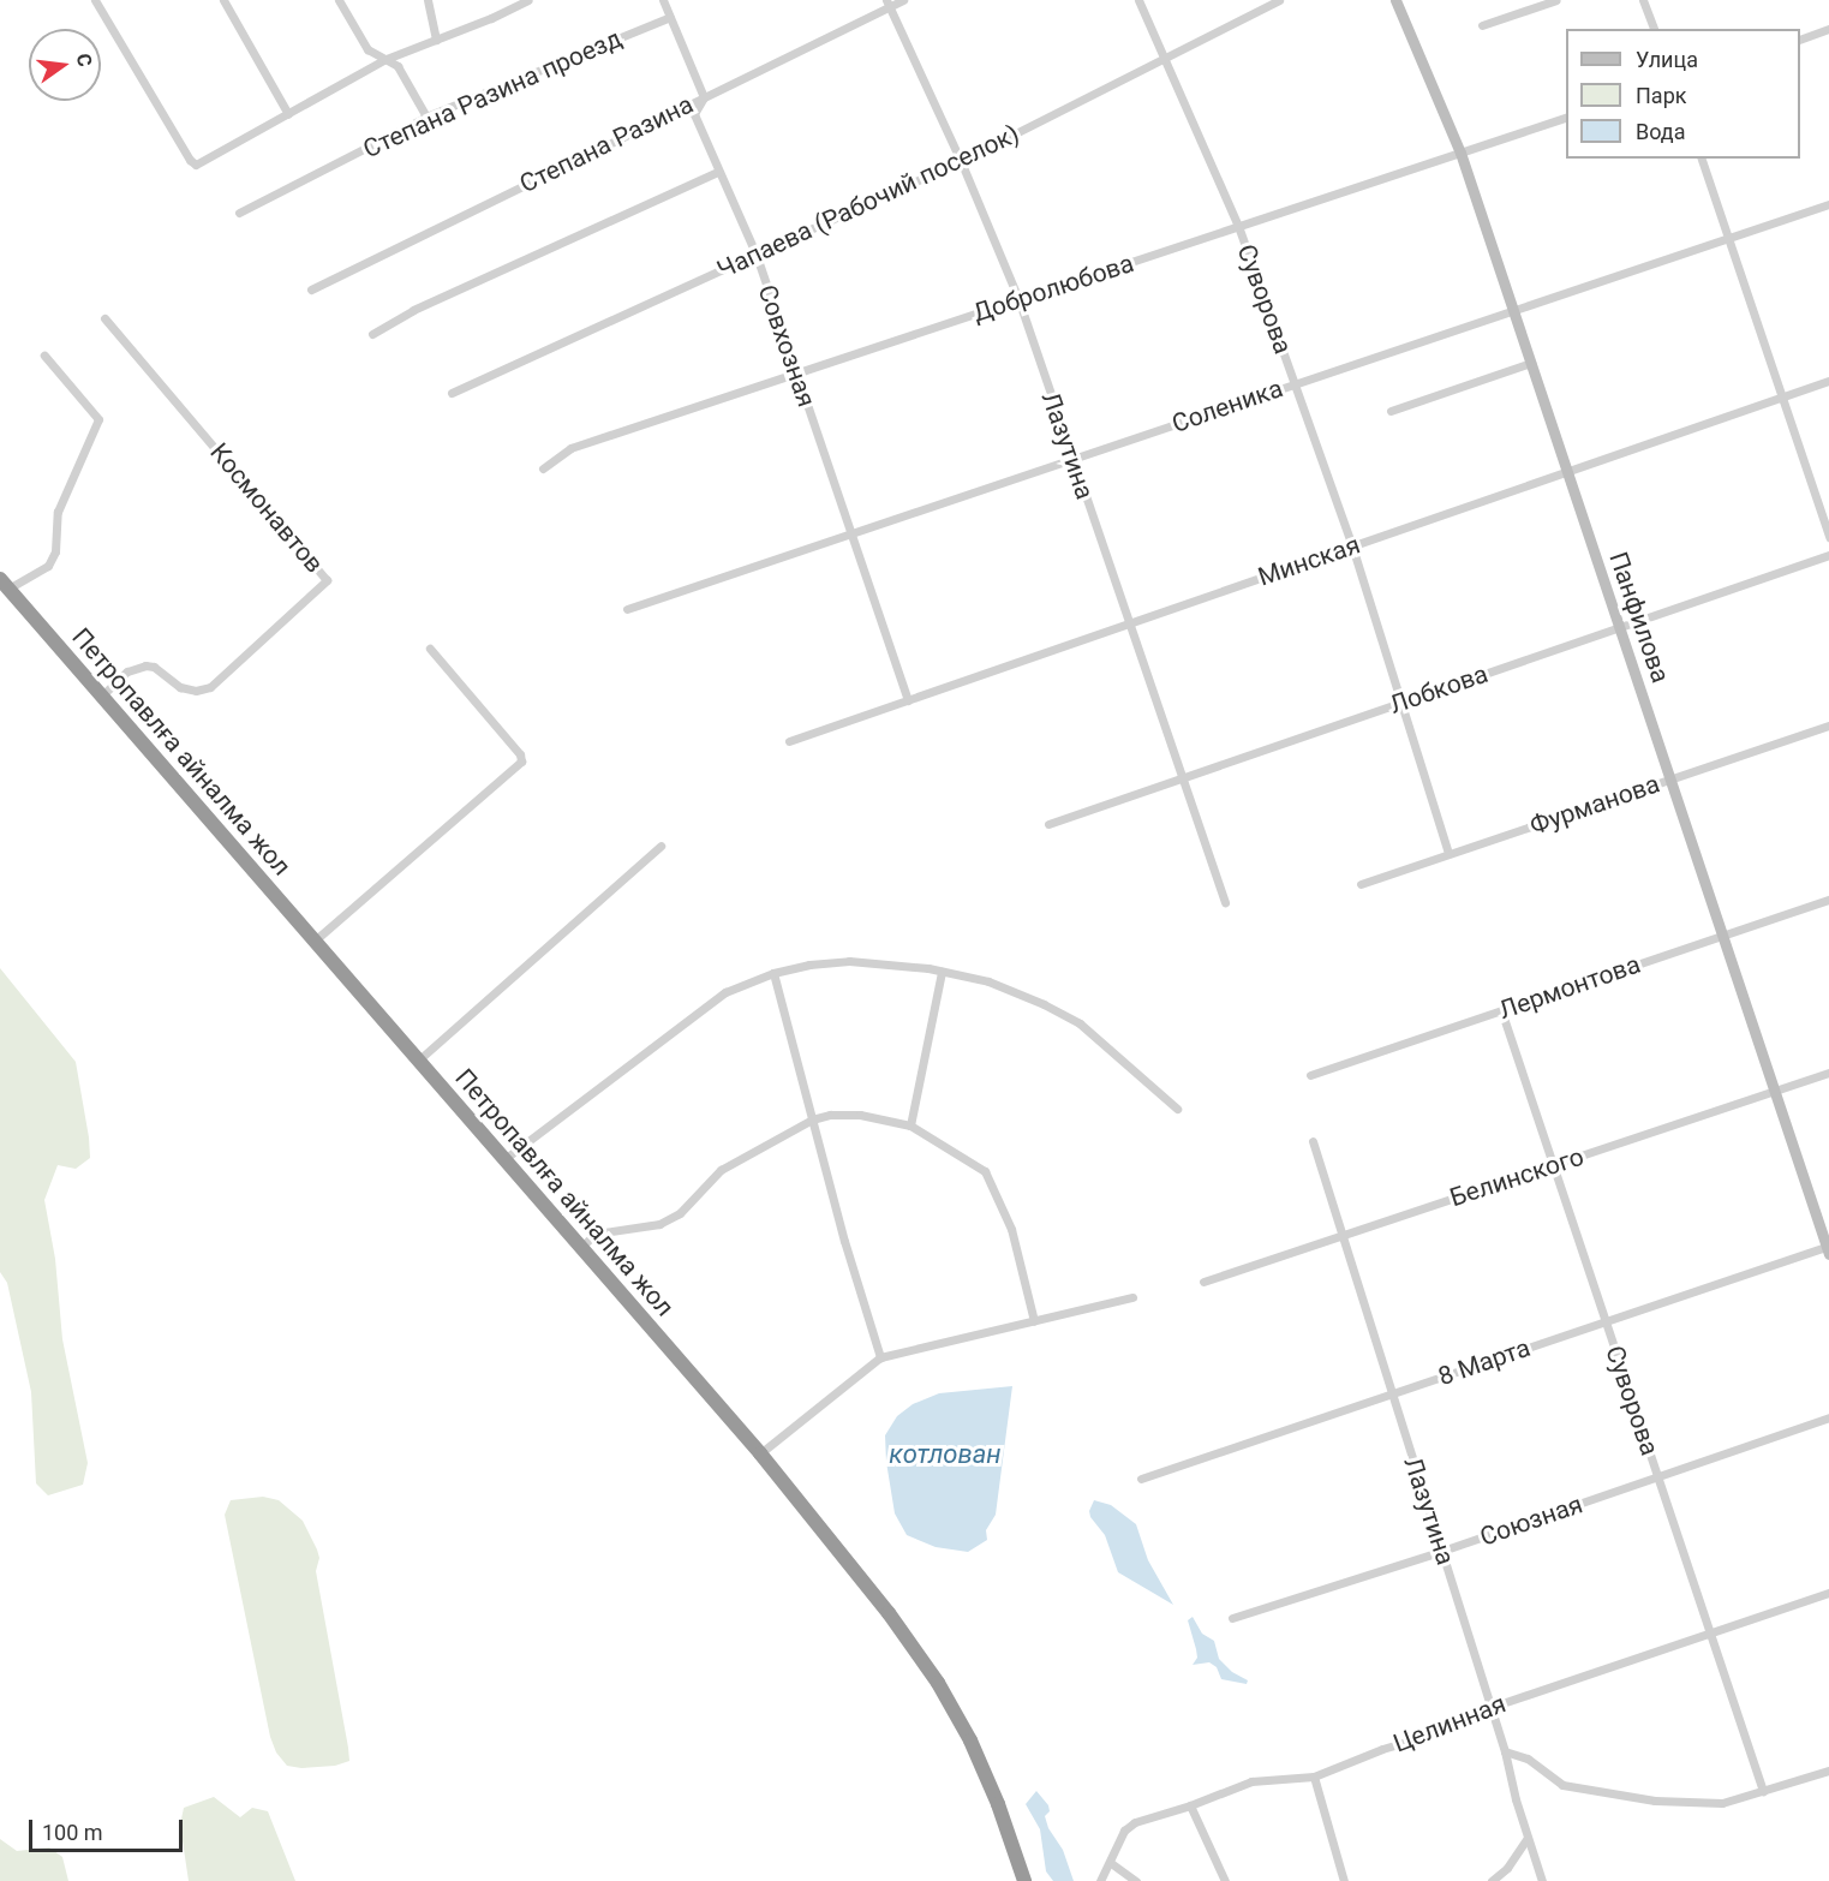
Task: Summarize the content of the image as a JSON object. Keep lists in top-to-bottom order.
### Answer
{
  "streets": {
    "highway": ["Петропавлға айналма жол"],
    "street": [
      "Степана Разина проезд",
      "Степана Разина",
      "Чапаева (Рабочий поселок)",
      "Добролюбова",
      "Суворова",
      "Совхозная",
      "Соленика",
      "Лазутина",
      "Космонавтов",
      "Минская",
      "Панфилова",
      "Лобкова",
      "Фурманова",
      "Лермонтова",
      "Белинского",
      "8 Марта",
      "Союзная",
      "Целинная"
    ]
  },
  "crossings": [
    ["Степана Разина проезд", "Совхозная"],
    ["Степана Разина", "Совхозная"],
    ["Степана Разина", "Лазутина"],
    ["Чапаева (Рабочий поселок)", "Суворова"],
    ["Чапаева (Рабочий поселок)", "Совхозная"],
    ["Чапаева (Рабочий поселок)", "Лазутина"],
    ["Добролюбова", "Суворова"],
    ["Добролюбова", "Совхозная"],
    ["Добролюбова", "Лазутина"],
    ["Добролюбова", "Панфилова"],
    ["Суворова", "Соленика"],
    ["Суворова", "Минская"],
    ["Суворова", "Лобкова"],
    ["Суворова", "Фурманова"],
    ["Суворова", "Лермонтова"],
    ["Суворова", "Белинского"],
    ["Суворова", "8 Марта"],
    ["Суворова", "Союзная"],
    ["Суворова", "Целинная"],
    ["Совхозная", "Соленика"],
    ["Совхозная", "Минская"],
    ["Соленика", "Лазутина"],
    ["Соленика", "Панфилова"],
    ["Лазутина", "Минская"],
    ["Лазутина", "Лобкова"],
    ["Лазутина", "Белинского"],
    ["Лазутина", "8 Марта"],
    ["Лазутина", "Союзная"],
    ["Лазутина", "Целинная"],
    ["Космонавтов", "Петропавлға айналма жол"],
    ["Минская", "Панфилова"],
    ["Панфилова", "Лобкова"],
    ["Панфилова", "Фурманова"],
    ["Панфилова", "Лермонтова"],
    ["Панфилова", "Белинского"],
    ["Панфилова", "8 Марта"]
  ],
  "water": ["котлован"],
  "legend": ["Улица", "Парк", "Вода"],
  "scale_bar": "100 m",
  "north": "right"
}
